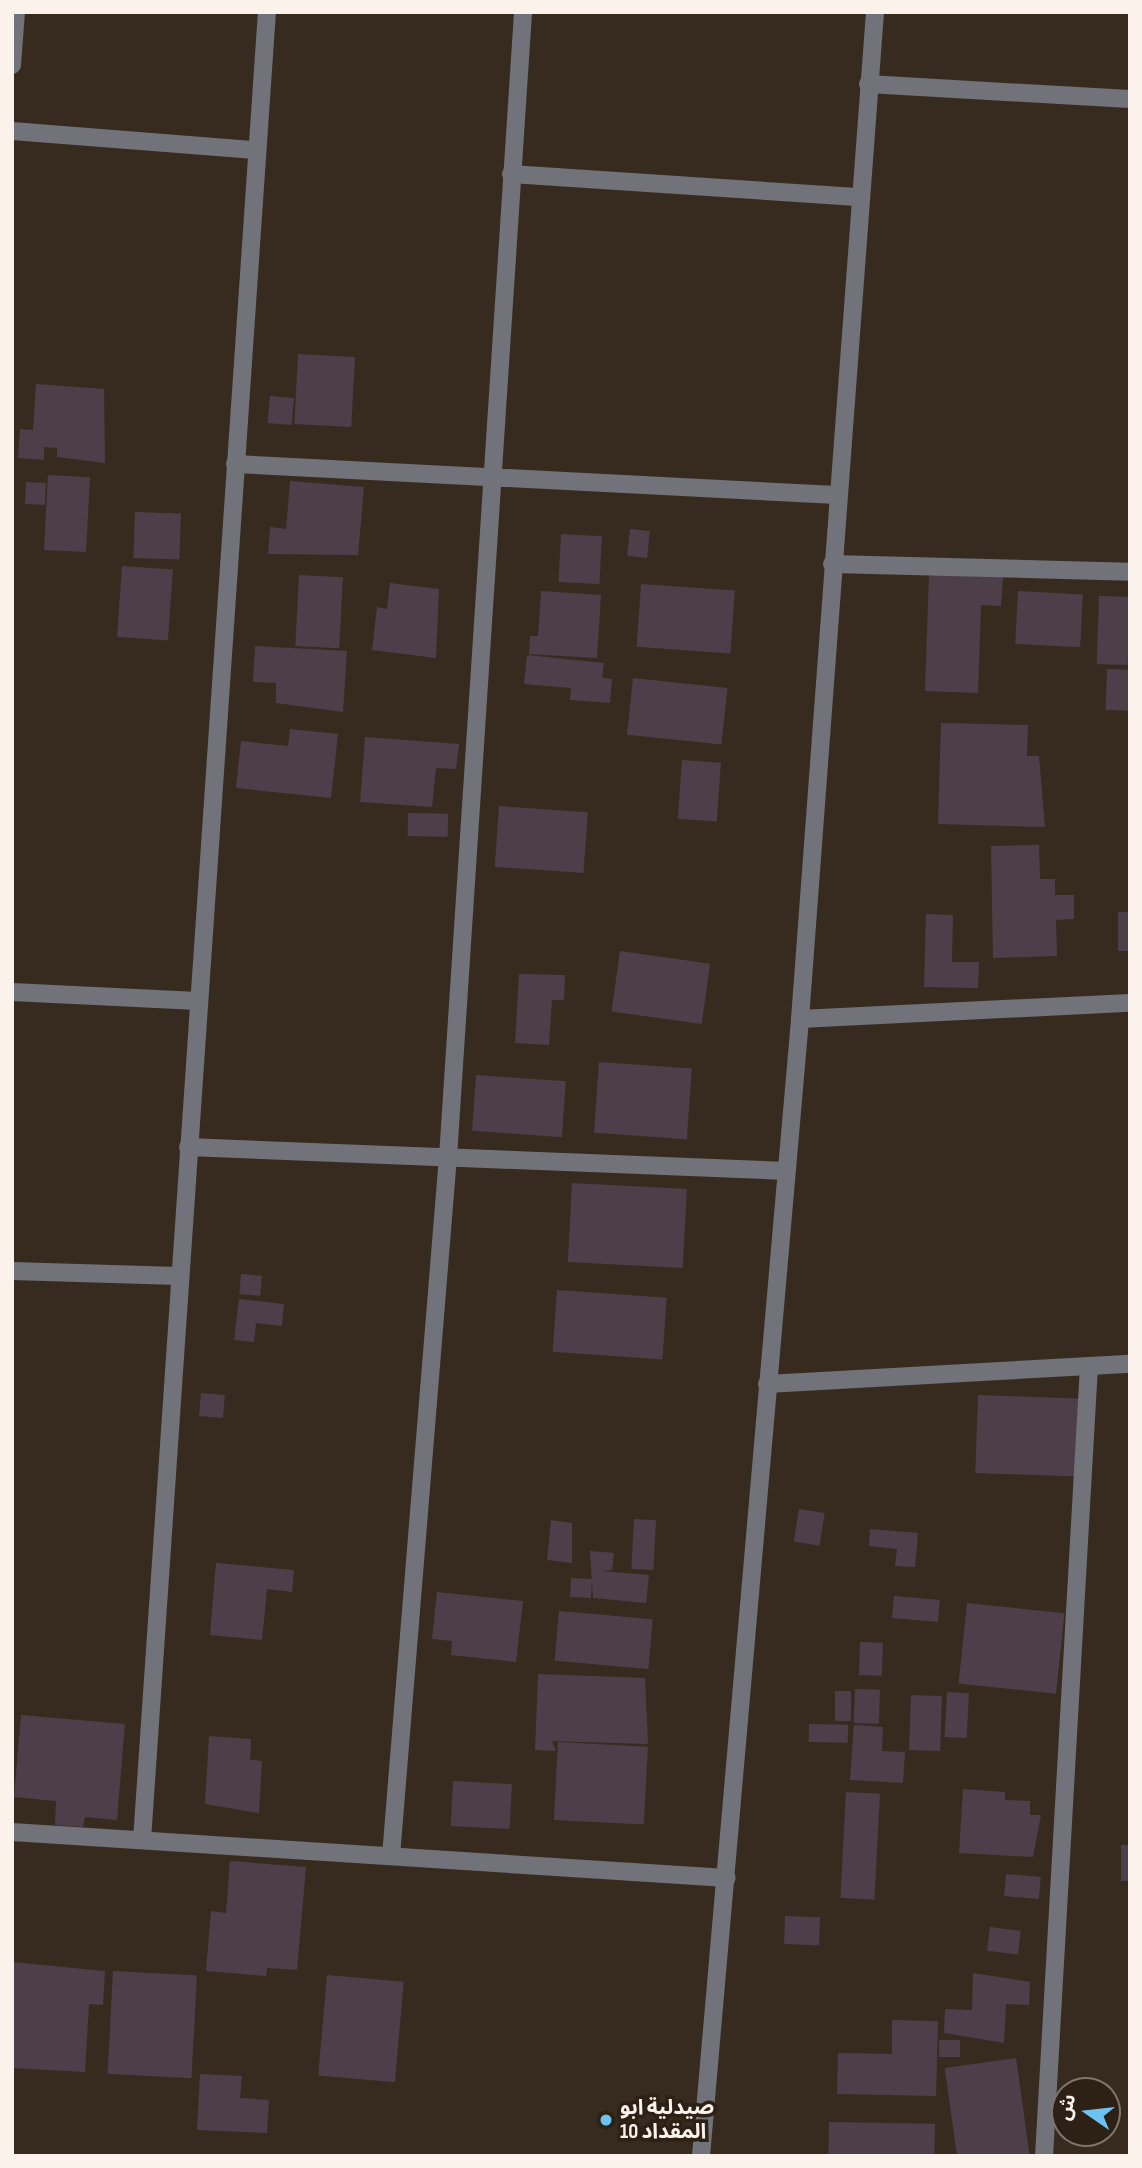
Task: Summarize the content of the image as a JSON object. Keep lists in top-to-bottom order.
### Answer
{
  "places": ["صيدلية ابو المقداد 10"],
  "north": "left"
}
